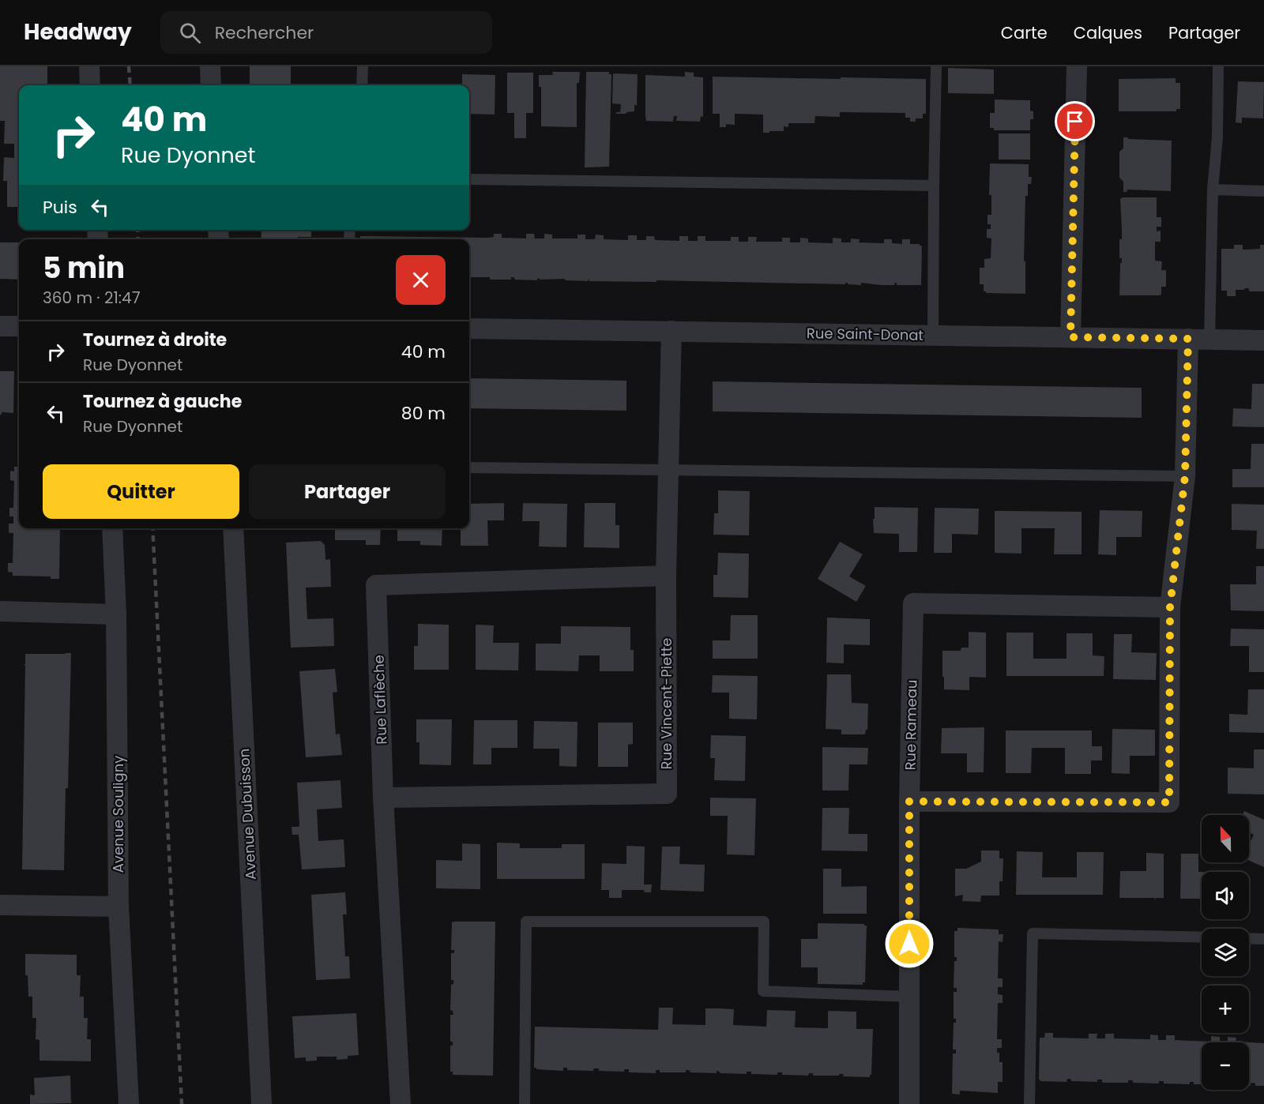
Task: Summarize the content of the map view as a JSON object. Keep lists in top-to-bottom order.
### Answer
{
  "streets": {
    "street": [
      "Rue Saint-Donat",
      "Rue Laflèche",
      "Rue Vincent-Piette",
      "Rue Rameau",
      "Avenue Souligny",
      "Avenue Dubuisson"
    ]
  },
  "crossings": [
    ["Rue Saint-Donat", "Rue Vincent-Piette"],
    ["Rue Laflèche", "Rue Vincent-Piette"]
  ],
  "north": "top",
  "page": {
    "header": "Headway",
    "search": "Rechercher",
    "nav": ["Carte", "Calques", "Partager"],
    "turn": ["40 m", "Rue Dyonnet"],
    "then": "Puis",
    "heading": ["5 min", "360 m · 21:47"],
    "list": [
      {
        "name": "Tournez à droite",
        "note": "Rue Dyonnet",
        "value": "40 m"
      },
      {
        "name": "Tournez à gauche",
        "note": "Rue Dyonnet",
        "value": "80 m"
      }
    ],
    "buttons": ["Quitter", "Partager"],
    "map_buttons": ["+", "−"]
  }
}
